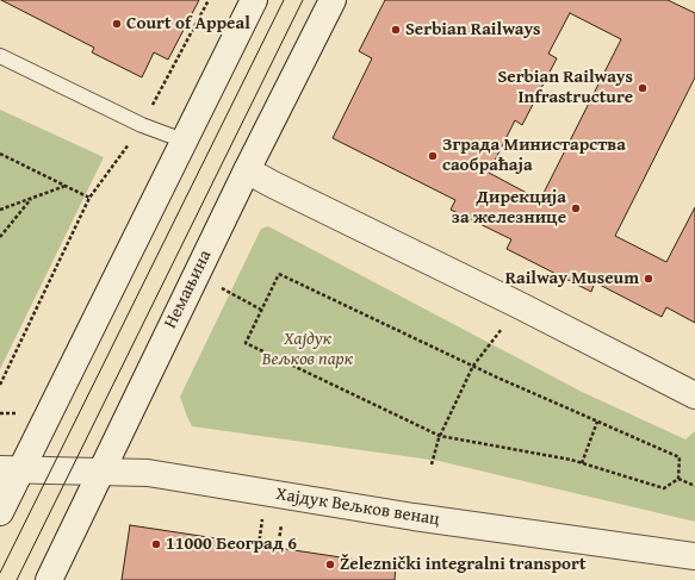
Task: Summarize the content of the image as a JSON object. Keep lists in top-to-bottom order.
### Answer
{
  "streets": {
    "main road": ["Немањина", "Хајдук Вељков венац"]
  },
  "crossings": [
    ["Немањина", "Хајдук Вељков венац"]
  ],
  "parks": ["Хајдук Вељков парк"],
  "places": [
    "Court of Appeal",
    "Serbian Railways",
    "Serbian Railways Infrastructure",
    "Зграда Министарства саобраћаја",
    "Дирекција за железнице",
    "Railway Museum",
    "11000 Београд 6",
    "Železnički integralni transport"
  ]
}
